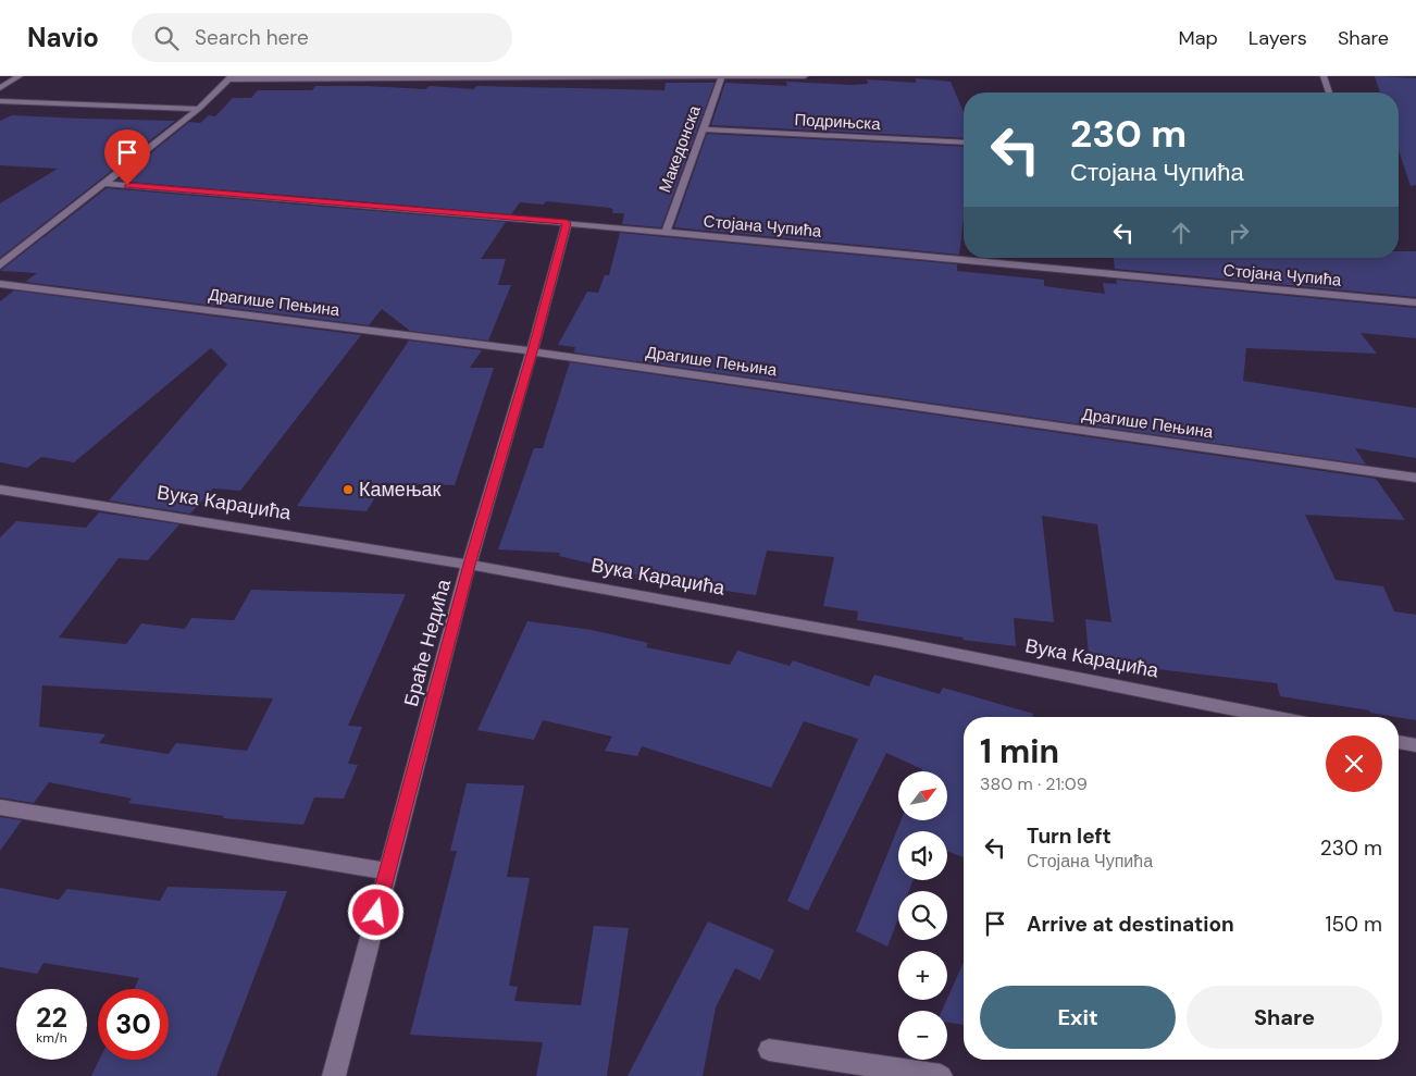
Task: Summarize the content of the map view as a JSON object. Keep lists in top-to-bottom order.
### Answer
{
  "streets": {
    "street": [
      "Подрињска",
      "Македонска",
      "Стојана Чупића",
      "Драгише Пењина",
      "Вука Караџића",
      "Браће Недића"
    ]
  },
  "crossings": [
    ["Подрињска", "Македонска"],
    ["Македонска", "Стојана Чупића"],
    ["Стојана Чупића", "Браће Недића"],
    ["Драгише Пењина", "Браће Недића"],
    ["Вука Караџића", "Браће Недића"]
  ],
  "places": ["Камењак"],
  "north": "top right",
  "page": {
    "header": "Navio",
    "search": "Search here",
    "nav": ["Map", "Layers", "Share"],
    "turn": ["230 m", "Стојана Чупића"],
    "heading": ["1 min", "380 m · 21:09"],
    "map_buttons": ["+", "−"],
    "list": [
      {
        "name": "Turn left",
        "note": "Стојана Чупића",
        "value": "230 m"
      },
      {
        "name": "Arrive at destination",
        "value": "150 m"
      }
    ],
    "buttons": ["Exit", "Share"],
    "speed": "22 km/h",
    "limit": "30"
  }
}
